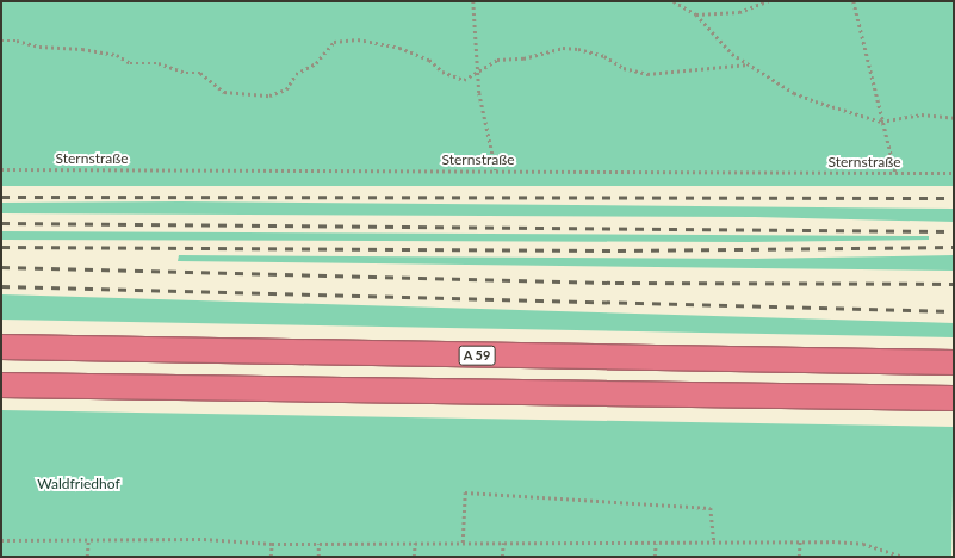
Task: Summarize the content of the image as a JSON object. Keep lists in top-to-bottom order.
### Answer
{
  "streets": {
    "highway": ["A 59"],
    "path": ["Sternstraße"]
  },
  "parks": ["Waldfriedhof"]
}
